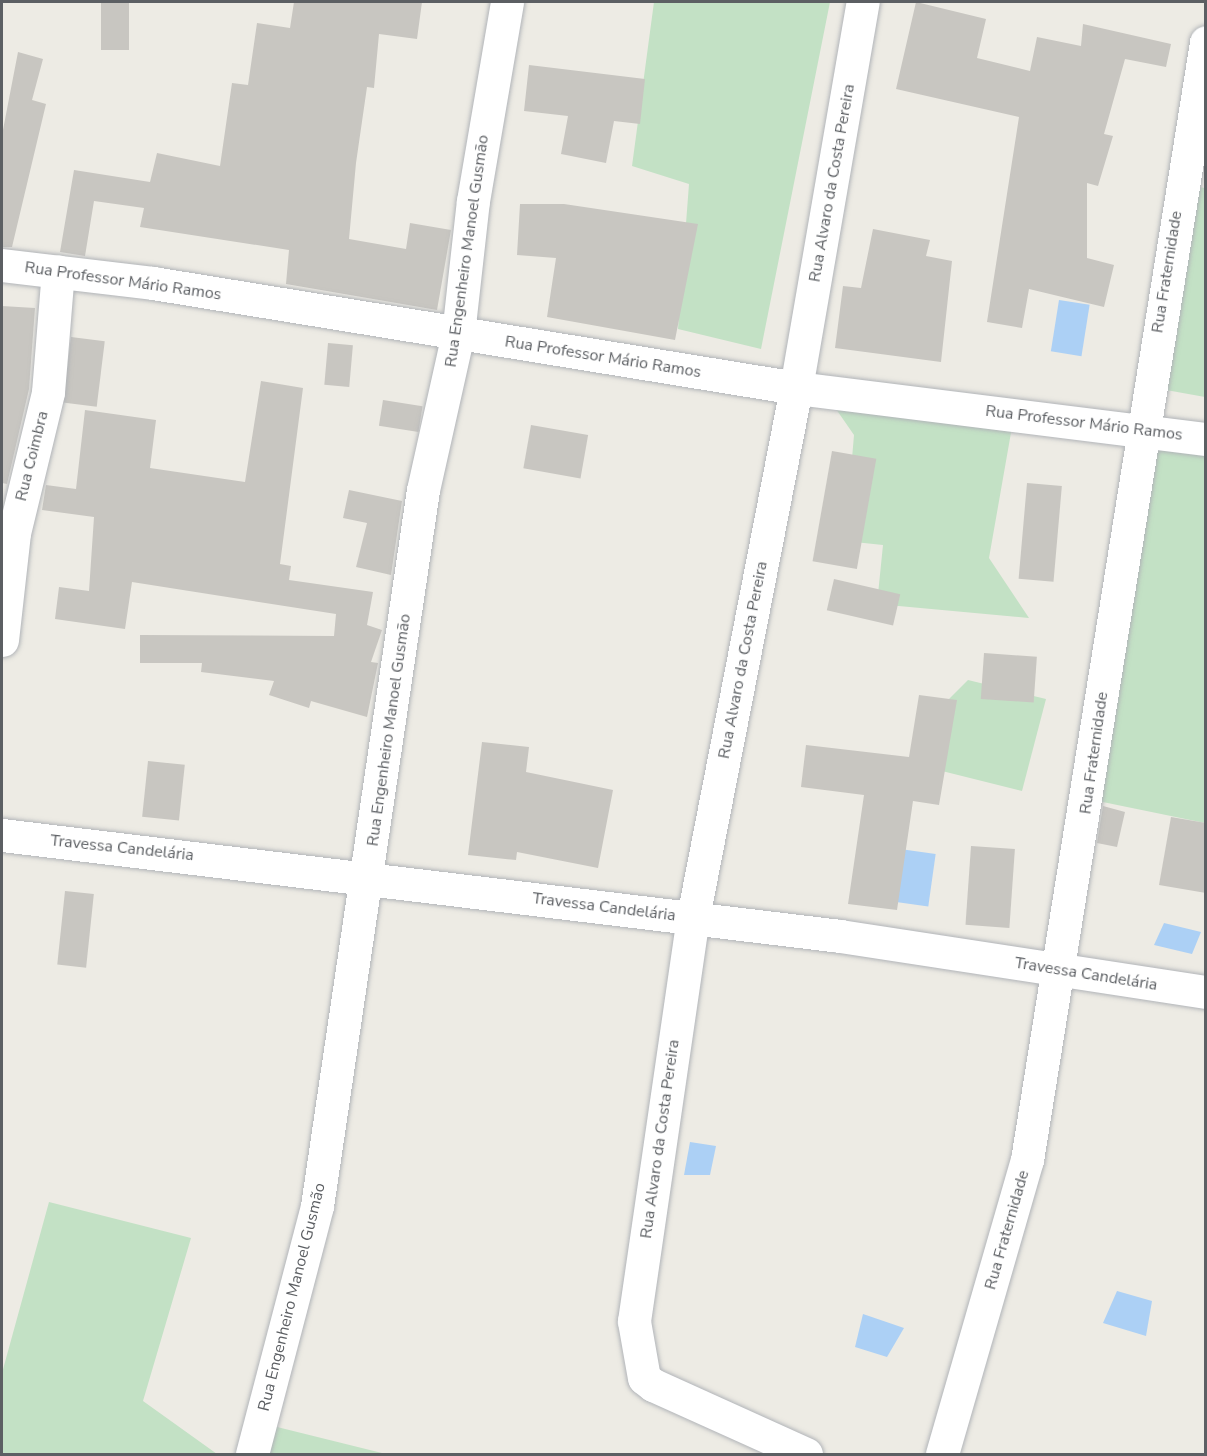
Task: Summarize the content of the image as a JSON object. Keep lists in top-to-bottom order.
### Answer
{
  "streets": {
    "street": [
      "Rua Alvaro da Costa Pereira",
      "Rua Engenheiro Manoel Gusmão",
      "Rua Fraternidade",
      "Rua Professor Mário Ramos",
      "Rua Coimbra",
      "Travessa Candelária"
    ]
  },
  "crossings": [
    ["Rua Alvaro da Costa Pereira", "Rua Professor Mário Ramos"],
    ["Rua Alvaro da Costa Pereira", "Travessa Candelária"],
    ["Rua Engenheiro Manoel Gusmão", "Rua Professor Mário Ramos"],
    ["Rua Engenheiro Manoel Gusmão", "Travessa Candelária"],
    ["Rua Fraternidade", "Rua Professor Mário Ramos"],
    ["Rua Fraternidade", "Travessa Candelária"],
    ["Rua Professor Mário Ramos", "Rua Coimbra"]
  ]
}
